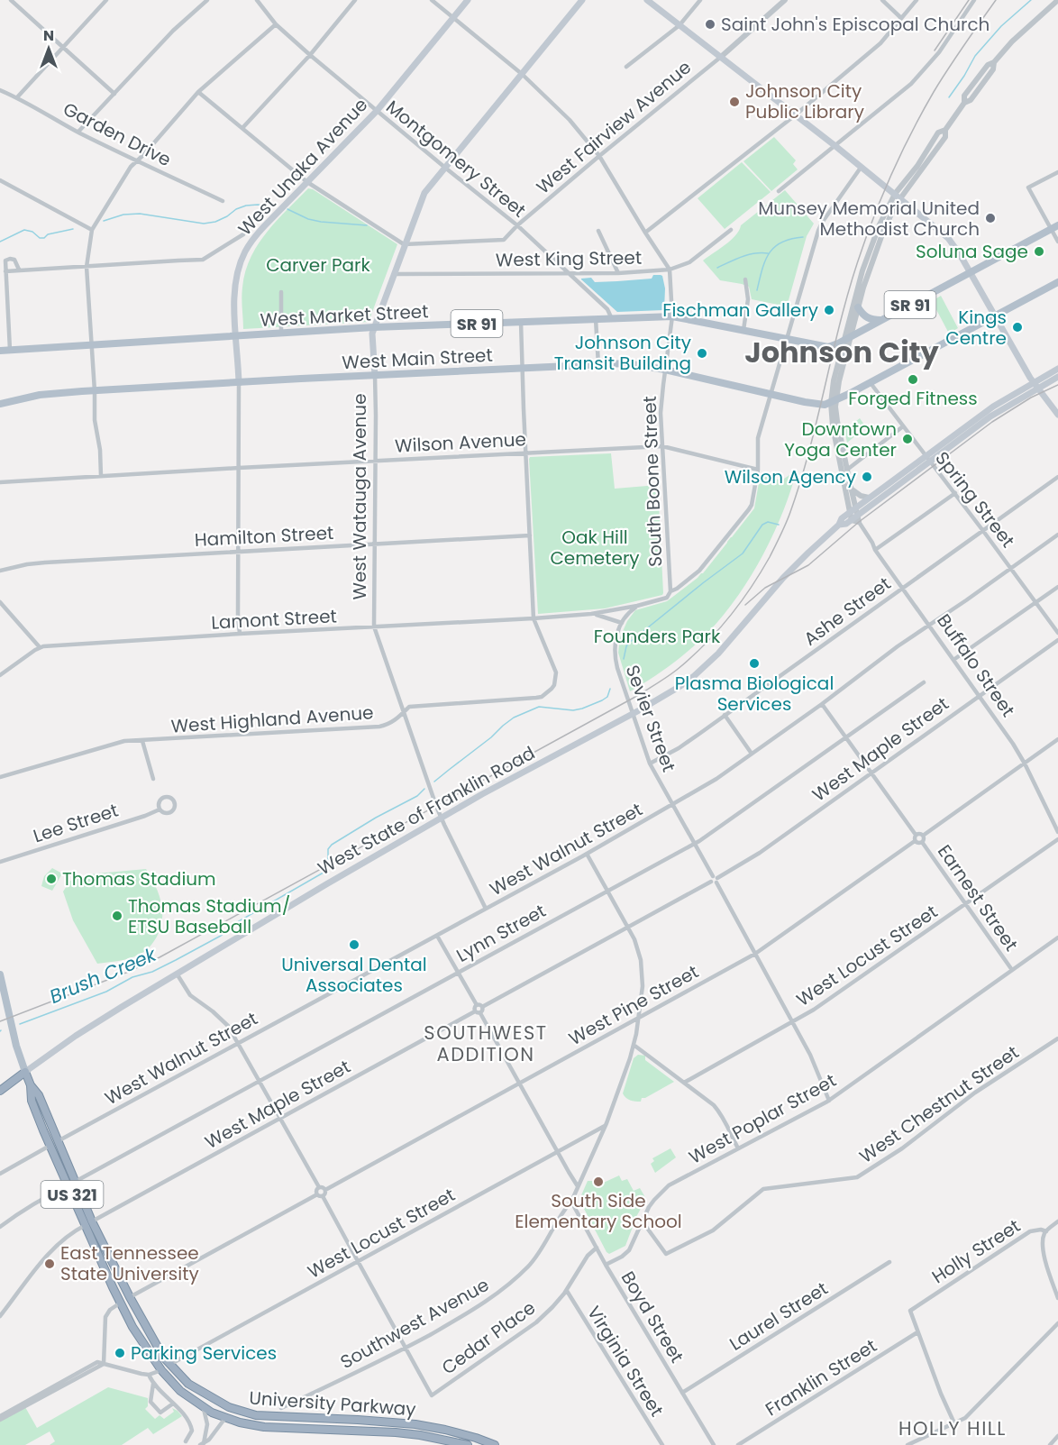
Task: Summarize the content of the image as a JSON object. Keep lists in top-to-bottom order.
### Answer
{
  "streets": {
    "highway": ["West State of Franklin Road", "US 321", "University Parkway"],
    "main road": [
      "West Unaka Avenue",
      "SR 91",
      "West Market Street",
      "West Main Street",
      "West Watauga Avenue"
    ],
    "street": [
      "West Fairview Avenue",
      "Garden Drive",
      "Montgomery Street",
      "West King Street",
      "Wilson Avenue",
      "South Boone Street",
      "Spring Street",
      "Hamilton Street",
      "Ashe Street",
      "Lamont Street",
      "Buffalo Street",
      "Sevier Street",
      "West Highland Avenue",
      "West Maple Street",
      "Lee Street",
      "West Walnut Street",
      "Earnest Street",
      "Lynn Street",
      "West Locust Street",
      "West Pine Street",
      "West Chestnut Street",
      "West Poplar Street",
      "Holly Street",
      "Laurel Street",
      "Boyd Street",
      "Southwest Avenue",
      "Cedar Place",
      "Virginia Street",
      "Franklin Street"
    ]
  },
  "crossings": [
    ["West Fairview Avenue", "Montgomery Street"],
    ["West Fairview Avenue", "West Watauga Avenue"],
    ["Montgomery Street", "West Unaka Avenue"],
    ["Montgomery Street", "West King Street"],
    ["Montgomery Street", "West Market Street"],
    ["Montgomery Street", "West Watauga Avenue"],
    ["West Unaka Avenue", "West Market Street"],
    ["West Unaka Avenue", "West Main Street"],
    ["West King Street", "South Boone Street"],
    ["West King Street", "West Watauga Avenue"],
    ["SR 91", "West Market Street"],
    ["SR 91", "West Main Street"],
    ["SR 91", "Spring Street"],
    ["SR 91", "Buffalo Street"],
    ["West Market Street", "South Boone Street"],
    ["West Market Street", "West Watauga Avenue"],
    ["West Market Street", "Lamont Street"],
    ["West Market Street", "Buffalo Street"],
    ["West Main Street", "South Boone Street"],
    ["West Main Street", "West Watauga Avenue"],
    ["West Main Street", "Lamont Street"],
    ["West Main Street", "Buffalo Street"],
    ["Wilson Avenue", "South Boone Street"],
    ["Wilson Avenue", "West Watauga Avenue"],
    ["Wilson Avenue", "Lamont Street"],
    ["South Boone Street", "Lamont Street"],
    ["West Watauga Avenue", "Hamilton Street"],
    ["West Watauga Avenue", "Lamont Street"],
    ["West Watauga Avenue", "West Highland Avenue"],
    ["West Watauga Avenue", "West State of Franklin Road"],
    ["West Watauga Avenue", "West Walnut Street"],
    ["Spring Street", "Ashe Street"],
    ["Spring Street", "West State of Franklin Road"],
    ["Spring Street", "West Walnut Street"],
    ["Ashe Street", "Buffalo Street"],
    ["Ashe Street", "Sevier Street"],
    ["Lamont Street", "Sevier Street"],
    ["Lamont Street", "West Highland Avenue"],
    ["Buffalo Street", "West Maple Street"],
    ["Buffalo Street", "West State of Franklin Road"],
    ["Buffalo Street", "West Walnut Street"],
    ["Sevier Street", "West Maple Street"],
    ["Sevier Street", "West State of Franklin Road"],
    ["Sevier Street", "West Walnut Street"],
    ["Sevier Street", "Lynn Street"],
    ["Sevier Street", "West Locust Street"],
    ["Sevier Street", "West Pine Street"],
    ["Sevier Street", "West Poplar Street"],
    ["West Maple Street", "Earnest Street"],
    ["West Maple Street", "Southwest Avenue"],
    ["West Maple Street", "University Parkway"],
    ["West State of Franklin Road", "University Parkway"],
    ["West Walnut Street", "Earnest Street"],
    ["West Walnut Street", "Southwest Avenue"],
    ["West Walnut Street", "University Parkway"],
    ["Earnest Street", "Lynn Street"],
    ["Earnest Street", "West Locust Street"],
    ["Earnest Street", "West Pine Street"],
    ["Earnest Street", "West Poplar Street"],
    ["Lynn Street", "Southwest Avenue"],
    ["Lynn Street", "University Parkway"],
    ["West Locust Street", "Southwest Avenue"],
    ["West Locust Street", "University Parkway"],
    ["West Pine Street", "Southwest Avenue"],
    ["West Chestnut Street", "West Poplar Street"],
    ["West Poplar Street", "Boyd Street"],
    ["Holly Street", "Franklin Street"],
    ["Laurel Street", "Boyd Street"],
    ["Boyd Street", "Southwest Avenue"],
    ["Boyd Street", "Cedar Place"],
    ["Southwest Avenue", "Cedar Place"],
    ["Cedar Place", "Virginia Street"]
  ],
  "districts": ["Johnson City", "SOUTHWEST ADDITION", "HOLLY HILL"],
  "water": ["Brush Creek"],
  "parks": ["Carver Park", "Oak Hill Cemetery", "Founders Park"],
  "places": [
    "Saint John's Episcopal Church",
    "Johnson City Public Library",
    "Munsey Memorial United Methodist Church",
    "Soluna Sage",
    "Fischman Gallery",
    "Kings Centre",
    "Johnson City Transit Building",
    "Forged Fitness",
    "Downtown Yoga Center",
    "Wilson Agency",
    "Plasma Biological Services",
    "Thomas Stadium",
    "Thomas Stadium/ ETSU Baseball",
    "Universal Dental Associates",
    "South Side Elementary School",
    "East Tennessee State University",
    "Parking Services"
  ],
  "north": "top"
}
